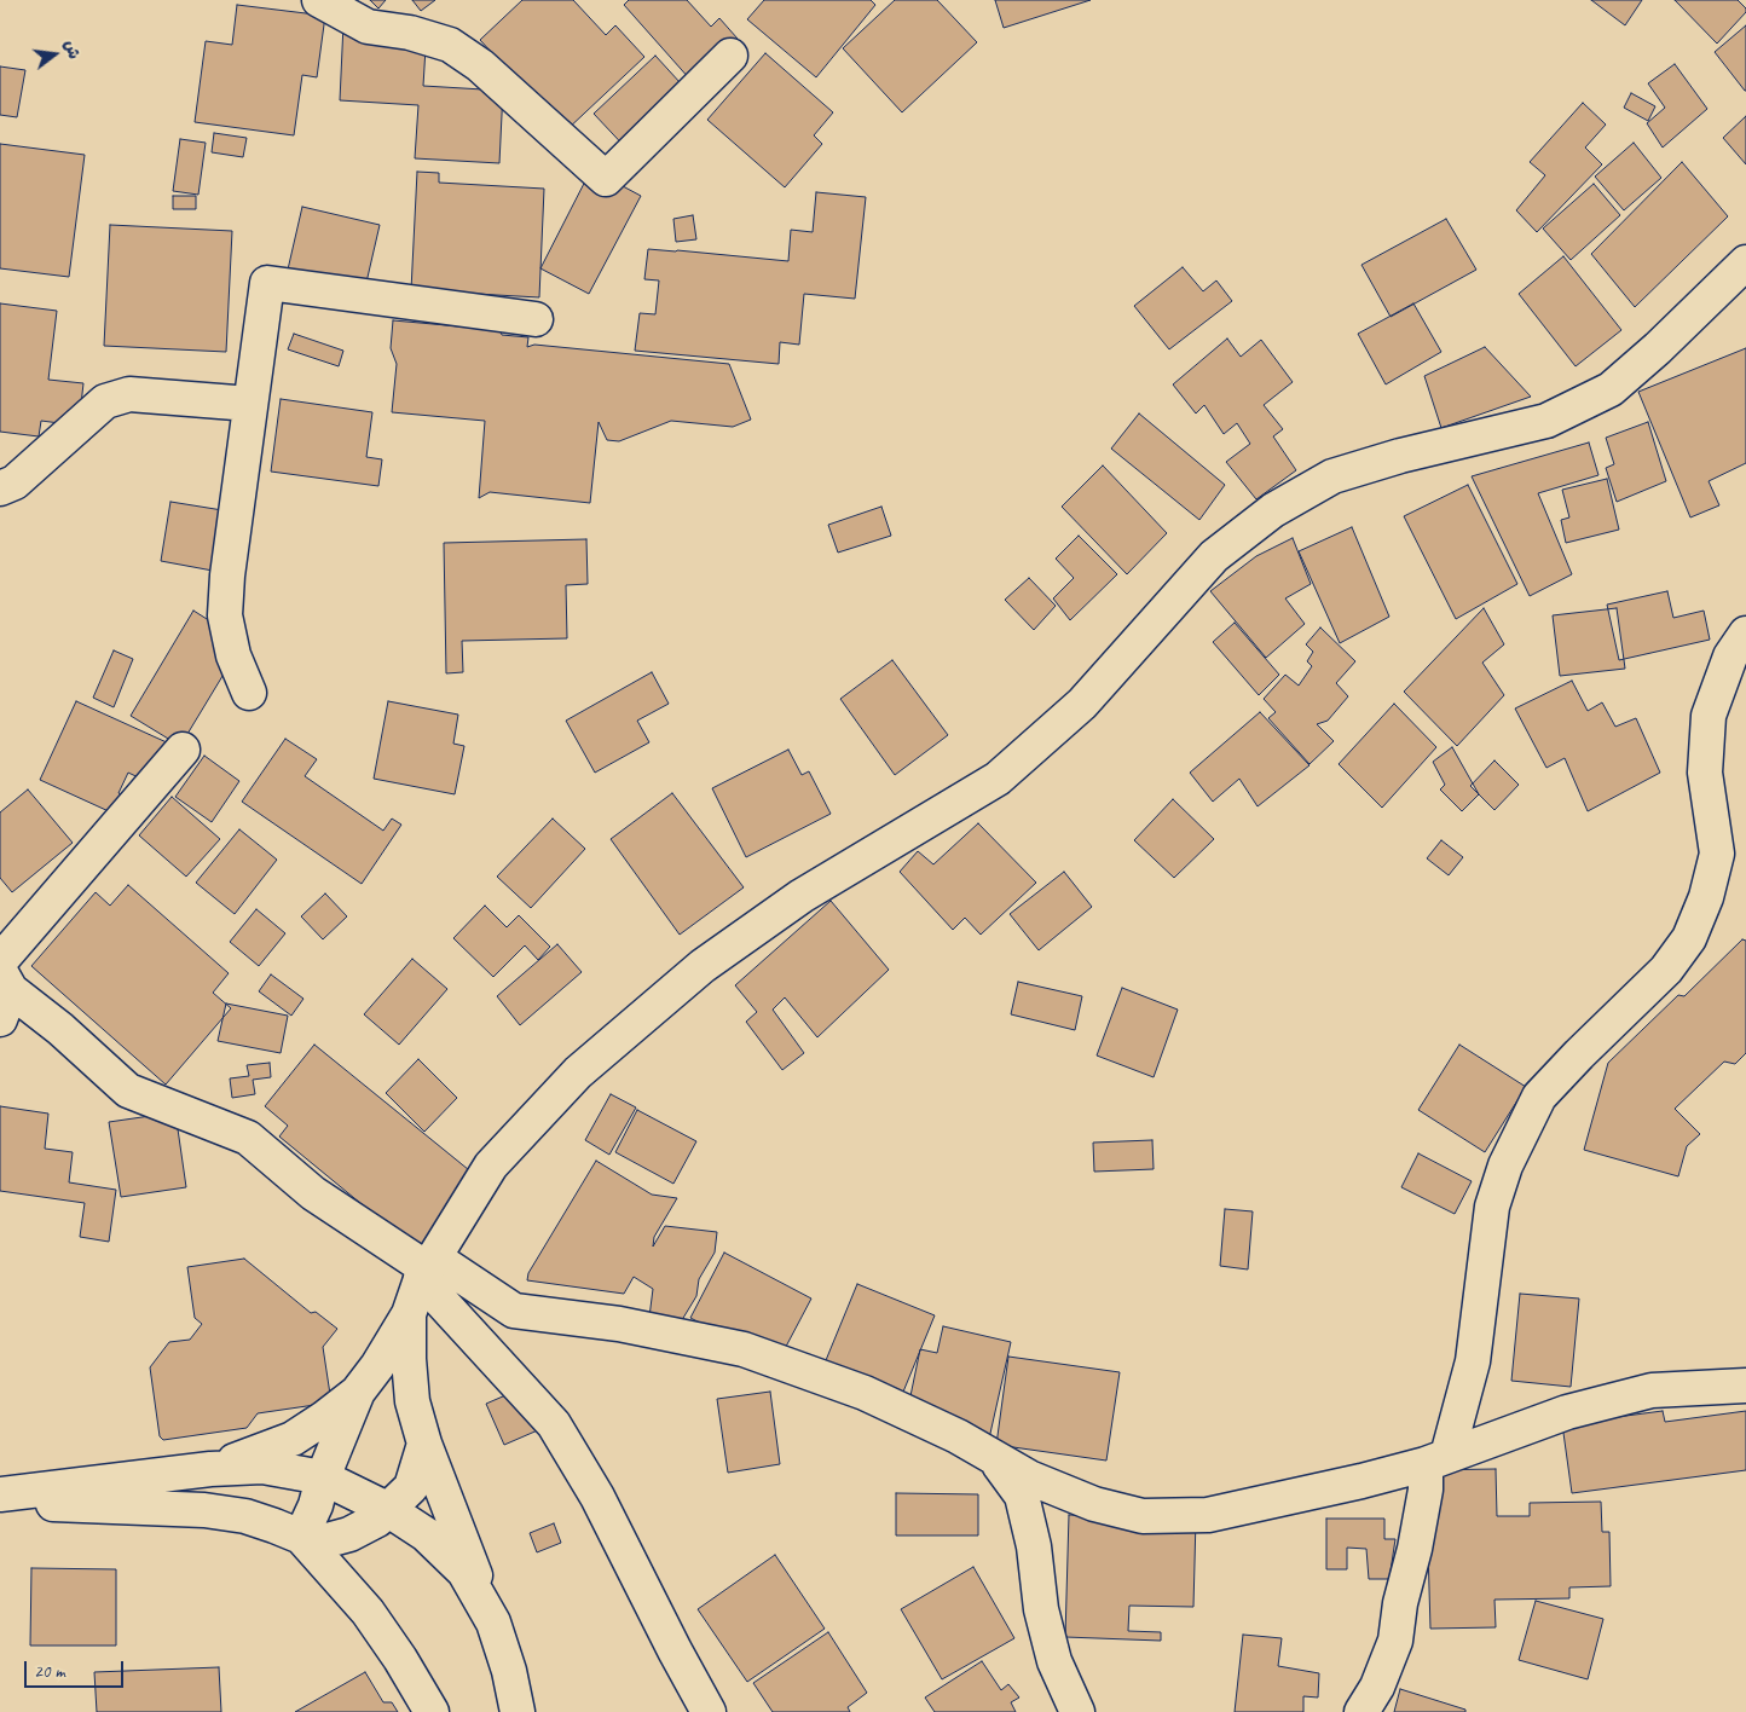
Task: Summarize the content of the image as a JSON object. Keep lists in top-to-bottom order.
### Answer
{
  "scale_bar": "20 m",
  "north": "right"
}
